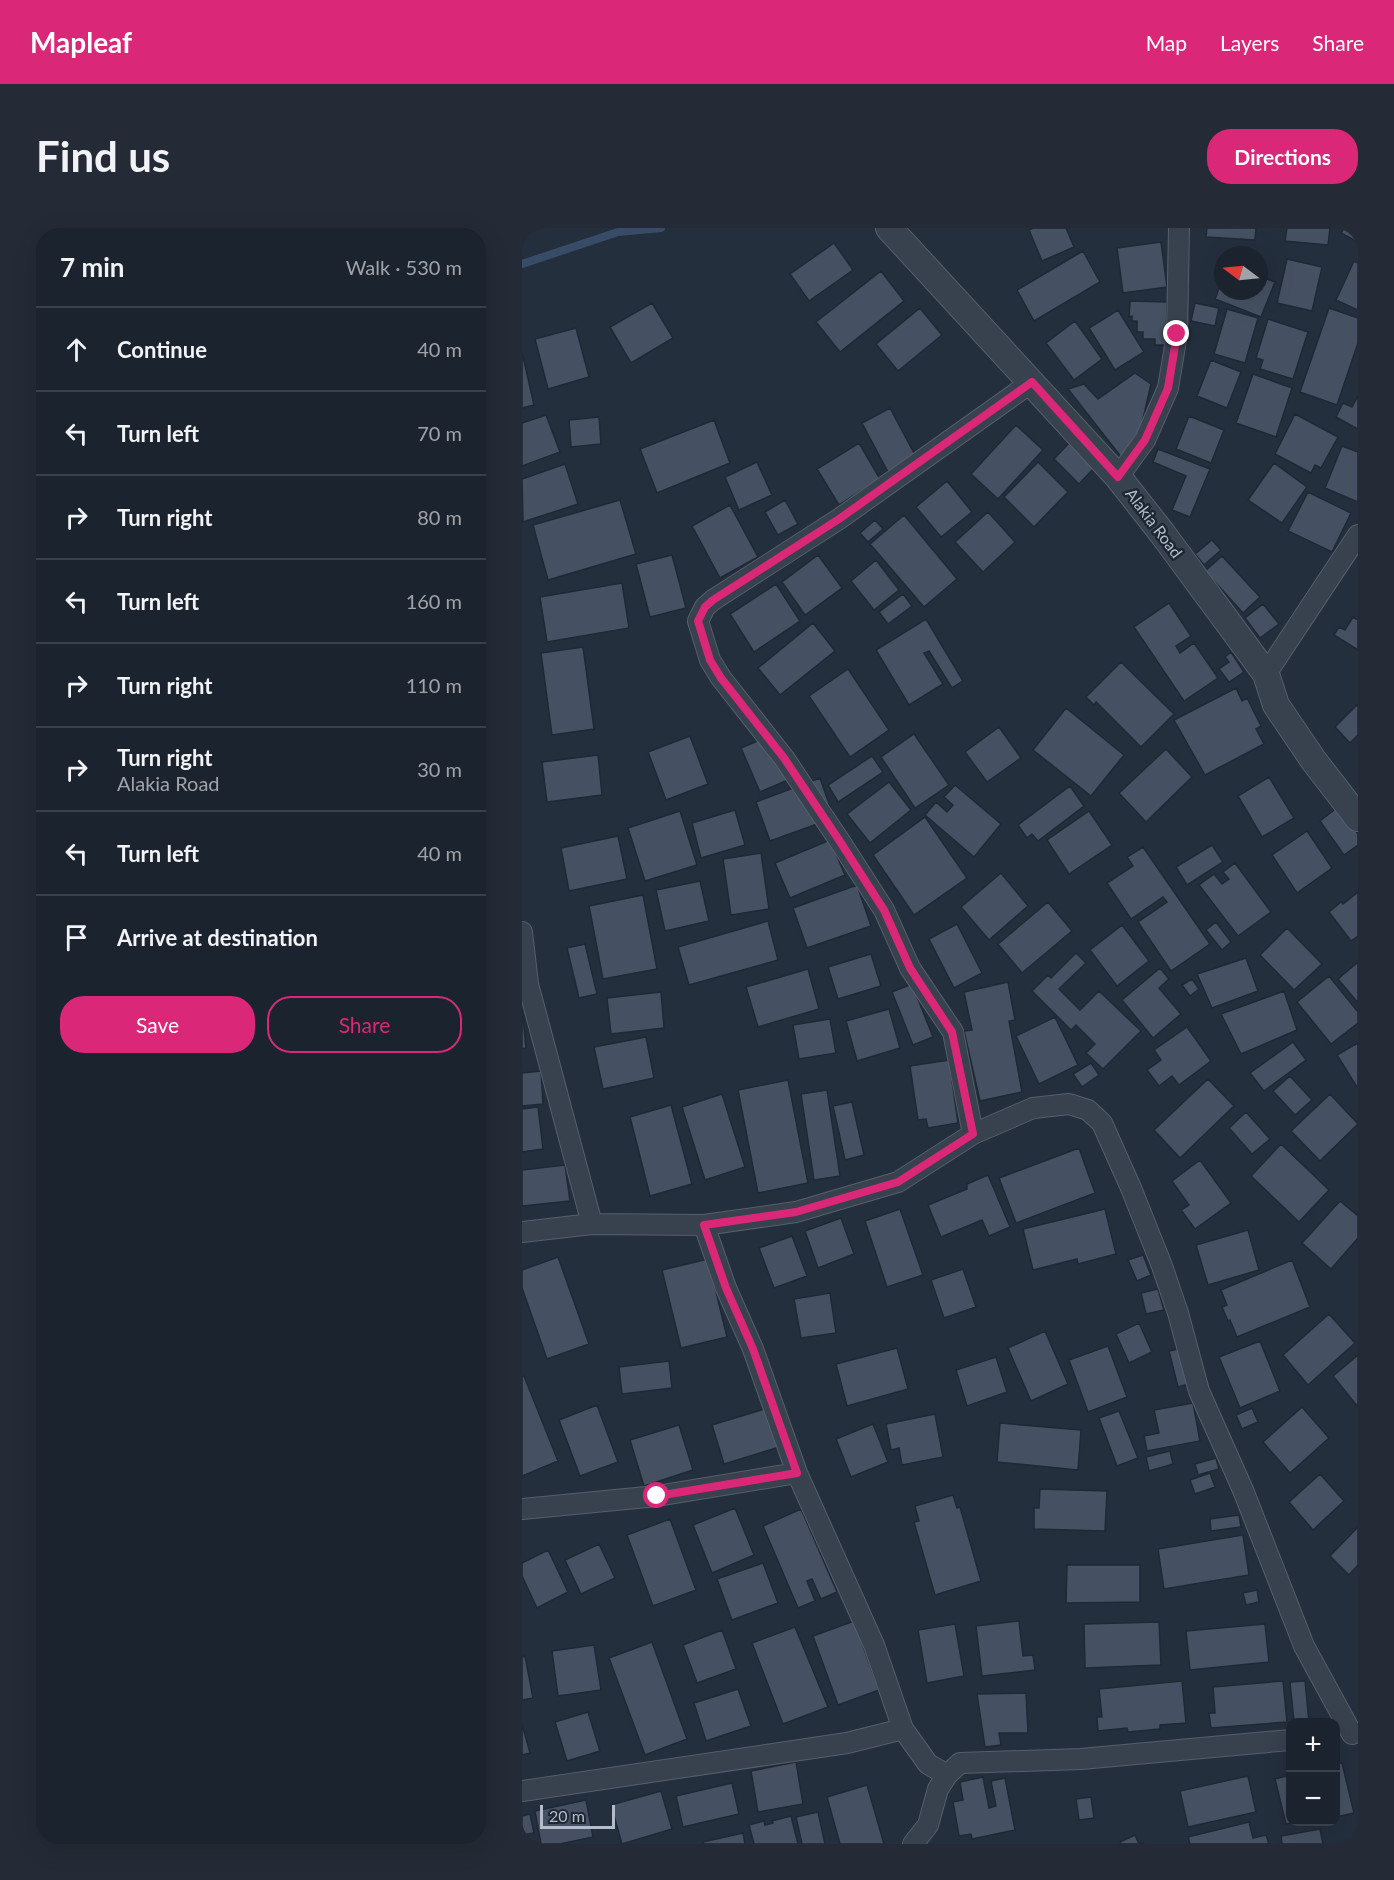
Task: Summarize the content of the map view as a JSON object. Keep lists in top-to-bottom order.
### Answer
{
  "streets": {
    "street": ["Alakia Road"]
  },
  "scale_bar": "20 m",
  "north": "left",
  "page": {
    "header": "Mapleaf",
    "nav": ["Map", "Layers", "Share"],
    "buttons": [
      "Directions",
      ["Save", "Share"]
    ],
    "title": "Find us",
    "heading": ["7 min", "Walk · 530 m"],
    "list": [
      ["Continue", "40 m"],
      ["Turn left", "70 m"],
      ["Turn right", "80 m"],
      ["Turn left", "160 m"],
      ["Turn right", "110 m"],
      ["Turn right", "Alakia Road", "30 m"],
      ["Turn left", "40 m"],
      "Arrive at destination"
    ],
    "map_buttons": ["+", "−"],
    "scale": "20 m"
  }
}
